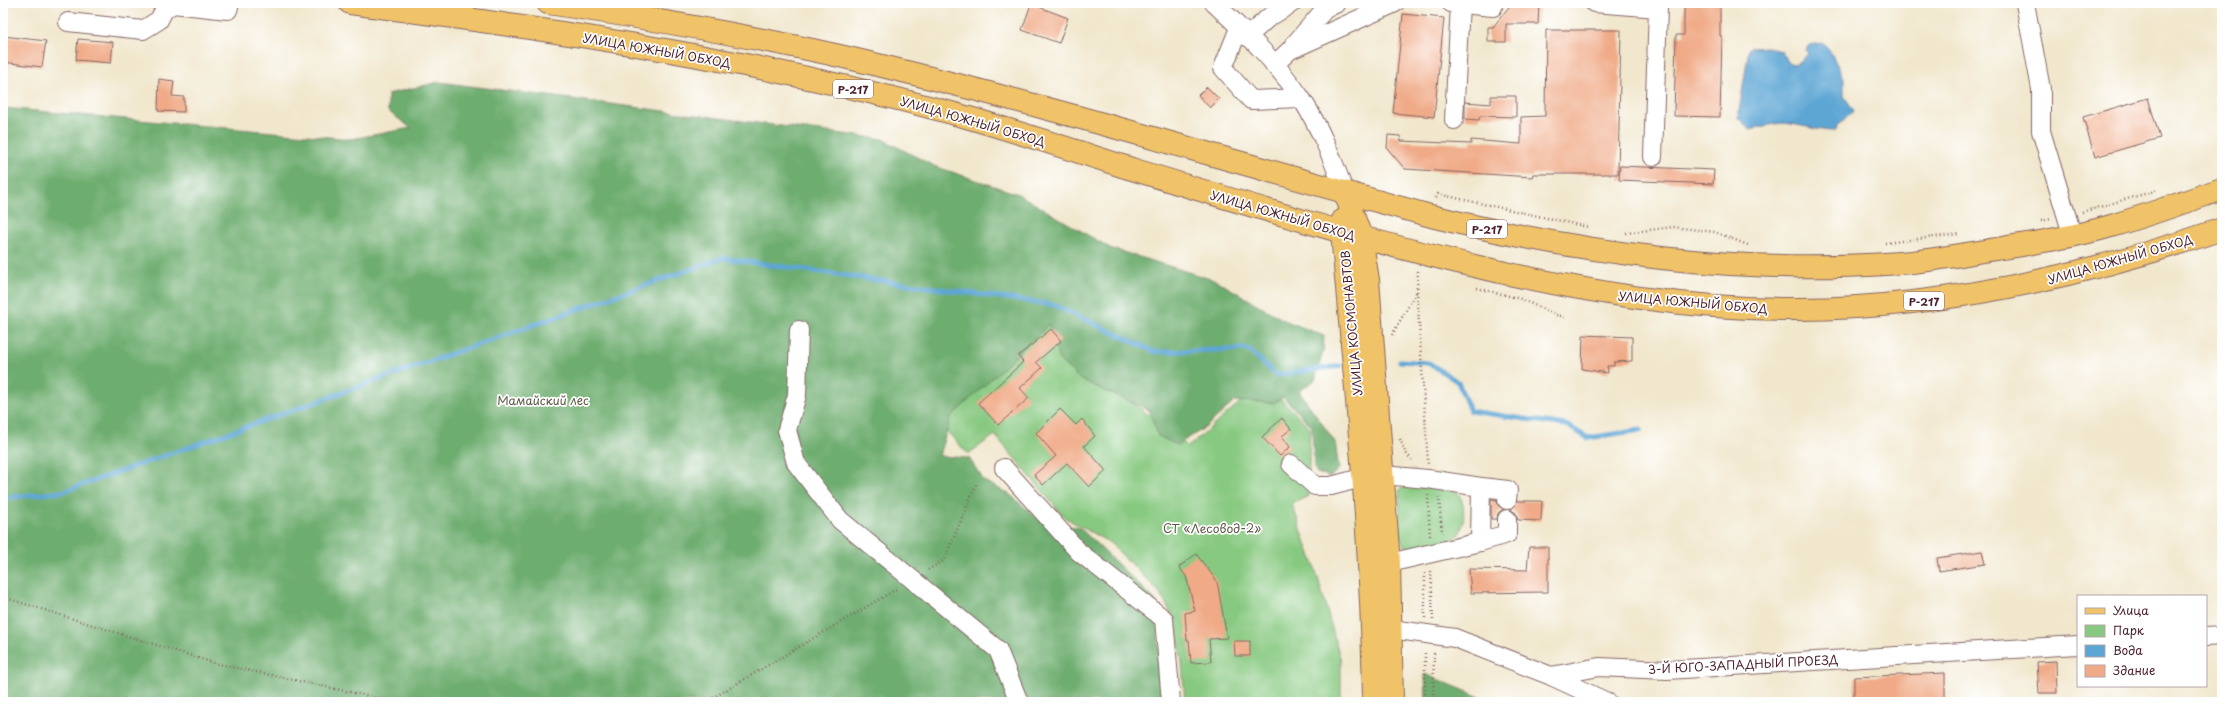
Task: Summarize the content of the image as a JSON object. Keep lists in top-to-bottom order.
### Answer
{
  "streets": {
    "main road": ["УЛИЦА ЮЖНЫЙ ОБХОД", "Р-217", "УЛИЦА КОСМОНАВТОВ"],
    "street": ["3-Й ЮГО-ЗАПАДНЫЙ ПРОЕЗД"]
  },
  "crossings": [
    ["УЛИЦА ЮЖНЫЙ ОБХОД", "УЛИЦА КОСМОНАВТОВ"],
    ["Р-217", "УЛИЦА КОСМОНАВТОВ"]
  ],
  "parks": ["Мамайский лес", "СТ «Лесовод-2»"],
  "legend": [
    "Улица",
    "Парк",
    "Вода",
    "Здание"
  ]
}
